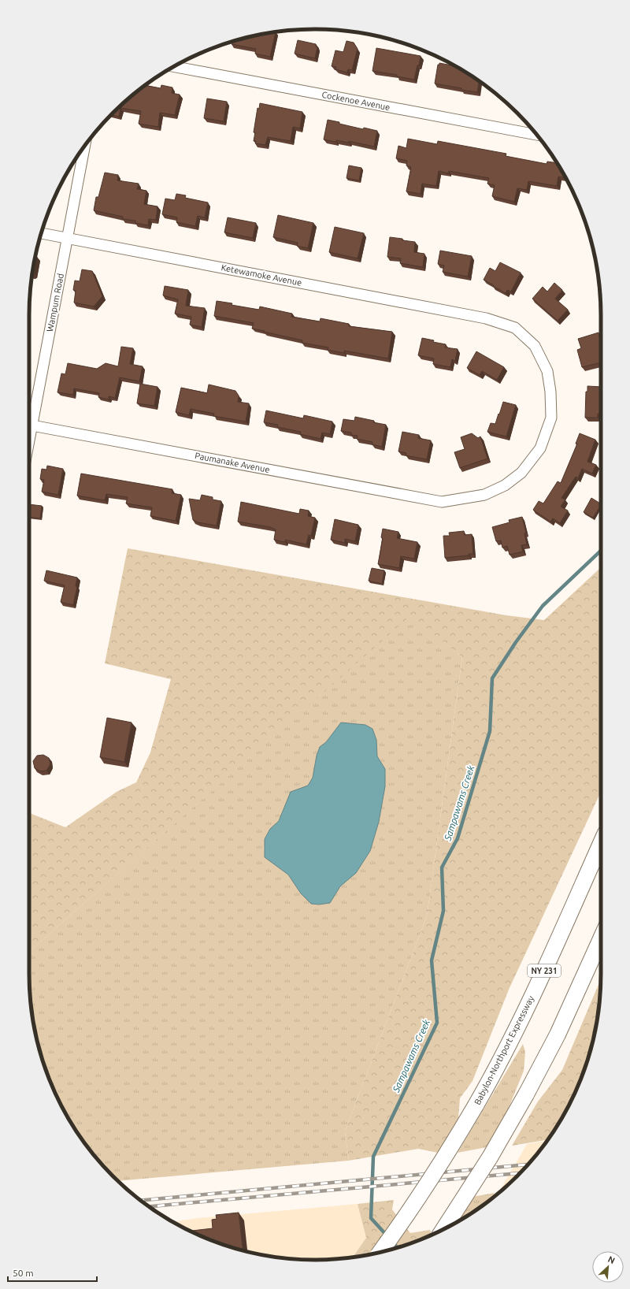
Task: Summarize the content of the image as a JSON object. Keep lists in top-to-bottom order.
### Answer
{
  "streets": {
    "main road": ["NY 231", "Babylon-Northport Expressway"],
    "street": [
      "Cockenoe Avenue",
      "Ketewamoke Avenue",
      "Wampum Road",
      "Paumanake Avenue"
    ]
  },
  "crossings": [
    ["Ketewamoke Avenue", "Wampum Road"],
    ["Ketewamoke Avenue", "Paumanake Avenue"]
  ],
  "water": ["Sampawams Creek"],
  "scale_bar": "50 m",
  "north": "top right"
}
